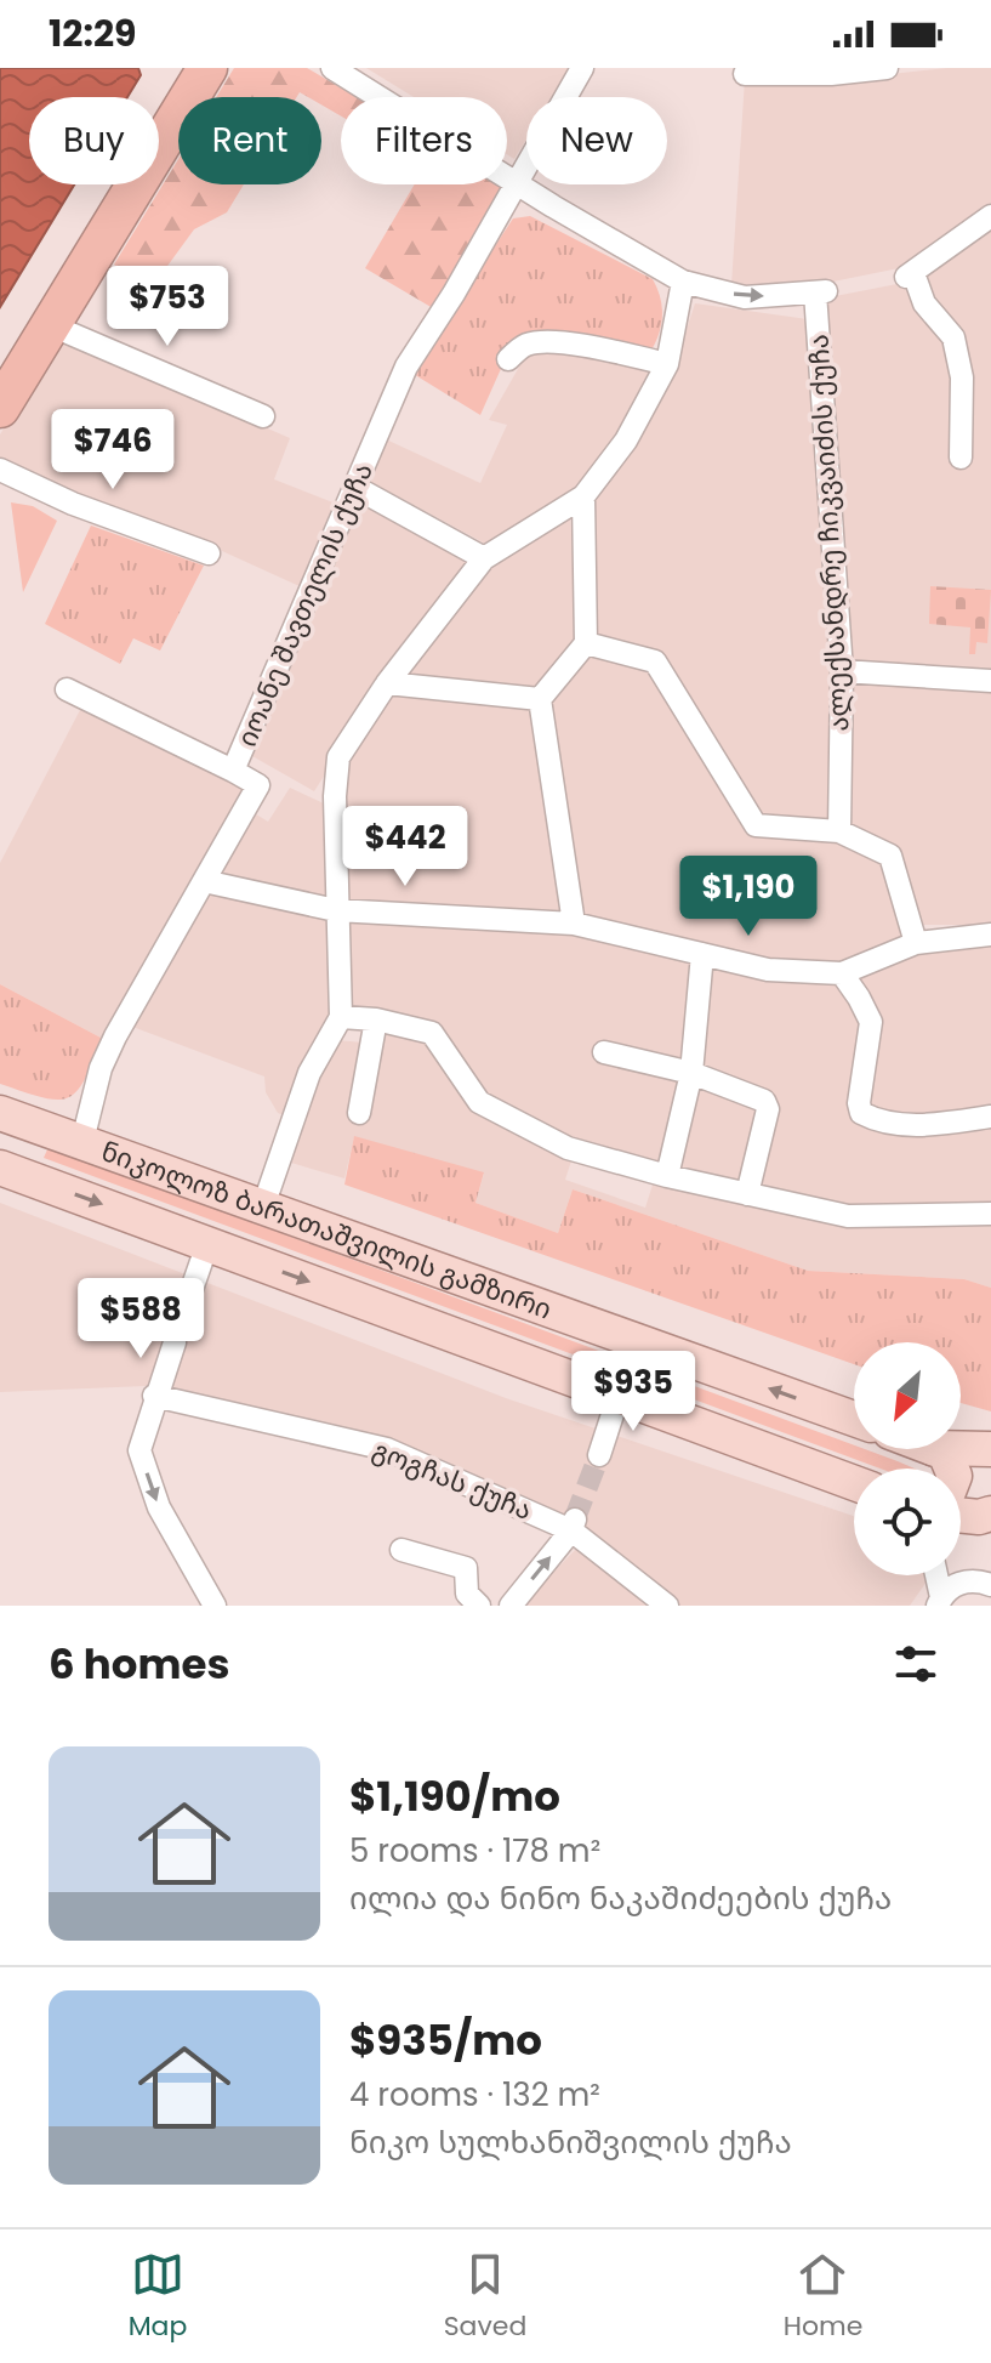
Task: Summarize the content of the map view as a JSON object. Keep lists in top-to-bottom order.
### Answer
{
  "streets": {
    "main road": ["ნიკოლოზ ბარათაშვილის გამზირი"],
    "street": ["ალექსანდრე ჩიკვაიძის ქუჩა", "იოანე შავთელის ქუჩა", "გოგჩას ქუჩა"]
  },
  "crossings": [
    ["იოანე შავთელის ქუჩა", "ნიკოლოზ ბარათაშვილის გამზირი"]
  ],
  "one_way": ["ალექსანდრე ჩიკვაიძის ქუჩა"],
  "north": "bottom left",
  "page": {
    "status": "12:29",
    "chip": [
      "Buy",
      "Rent",
      "Filters",
      "New"
    ],
    "price": [
      "$753",
      "$746",
      "$442",
      "$1,190",
      "$588",
      "$935"
    ],
    "heading": "6 homes",
    "list": [
      {
        "name": "$1,190/mo",
        "note": "5 rooms · 178 m² · ილია და ნინო ნაკაშიძეების ქუჩა"
      },
      {
        "name": "$935/mo",
        "note": "4 rooms · 132 m² · ნიკო სულხანიშვილის ქუჩა"
      }
    ],
    "tabs": ["Map", "Saved", "Home"]
  }
}
